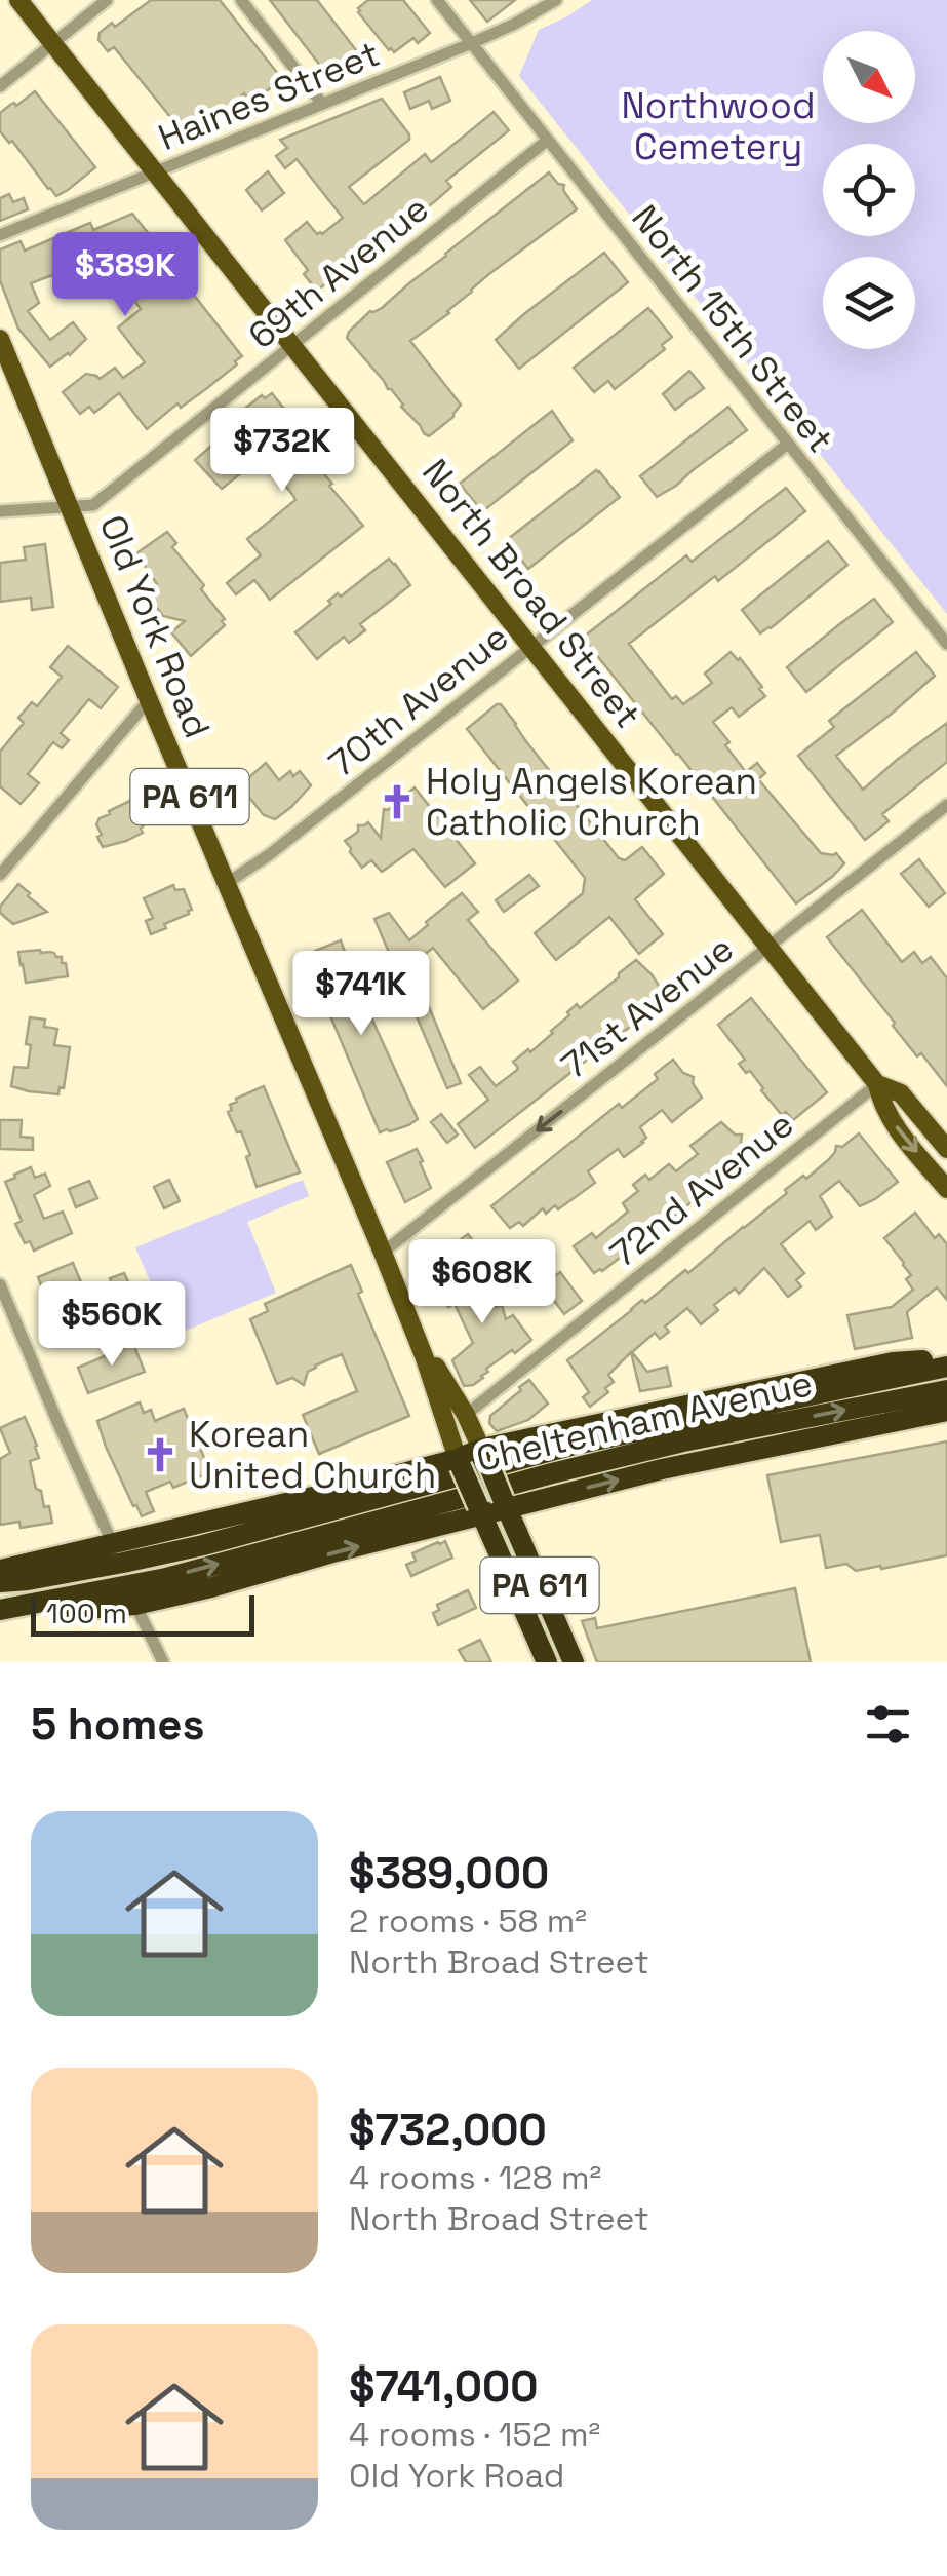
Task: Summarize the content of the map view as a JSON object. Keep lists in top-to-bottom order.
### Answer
{
  "streets": {
    "highway": ["Old York Road", "PA 611", "Cheltenham Avenue"],
    "main road": ["North Broad Street"],
    "street": [
      "Haines Street",
      "69th Avenue",
      "North 15th Street",
      "70th Avenue",
      "71st Avenue",
      "72nd Avenue"
    ]
  },
  "crossings": [
    ["Haines Street", "North 15th Street"],
    ["Haines Street", "North Broad Street"],
    ["69th Avenue", "North 15th Street"],
    ["69th Avenue", "North Broad Street"],
    ["69th Avenue", "Old York Road"],
    ["North 15th Street", "70th Avenue"],
    ["North Broad Street", "70th Avenue"],
    ["North Broad Street", "71st Avenue"],
    ["North Broad Street", "72nd Avenue"],
    ["Old York Road", "70th Avenue"],
    ["Old York Road", "71st Avenue"],
    ["Old York Road", "72nd Avenue"]
  ],
  "one_way": ["71st Avenue"],
  "parks": ["Northwood Cemetery"],
  "places": {
    "church": ["Holy Angels Korean Catholic Church", "Korean United Church"]
  },
  "scale_bar": "100 m",
  "north": "bottom right",
  "page": {
    "price": [
      "$389K",
      "$732K",
      "$741K",
      "$608K",
      "$560K"
    ],
    "scale": "100 m",
    "heading": "5 homes",
    "list": [
      {
        "name": "$389,000",
        "note": "2 rooms · 58 m² · North Broad Street"
      },
      {
        "name": "$732,000",
        "note": "4 rooms · 128 m² · North Broad Street"
      },
      {
        "name": "$741,000",
        "note": "4 rooms · 152 m² · Old York Road"
      }
    ]
  }
}
